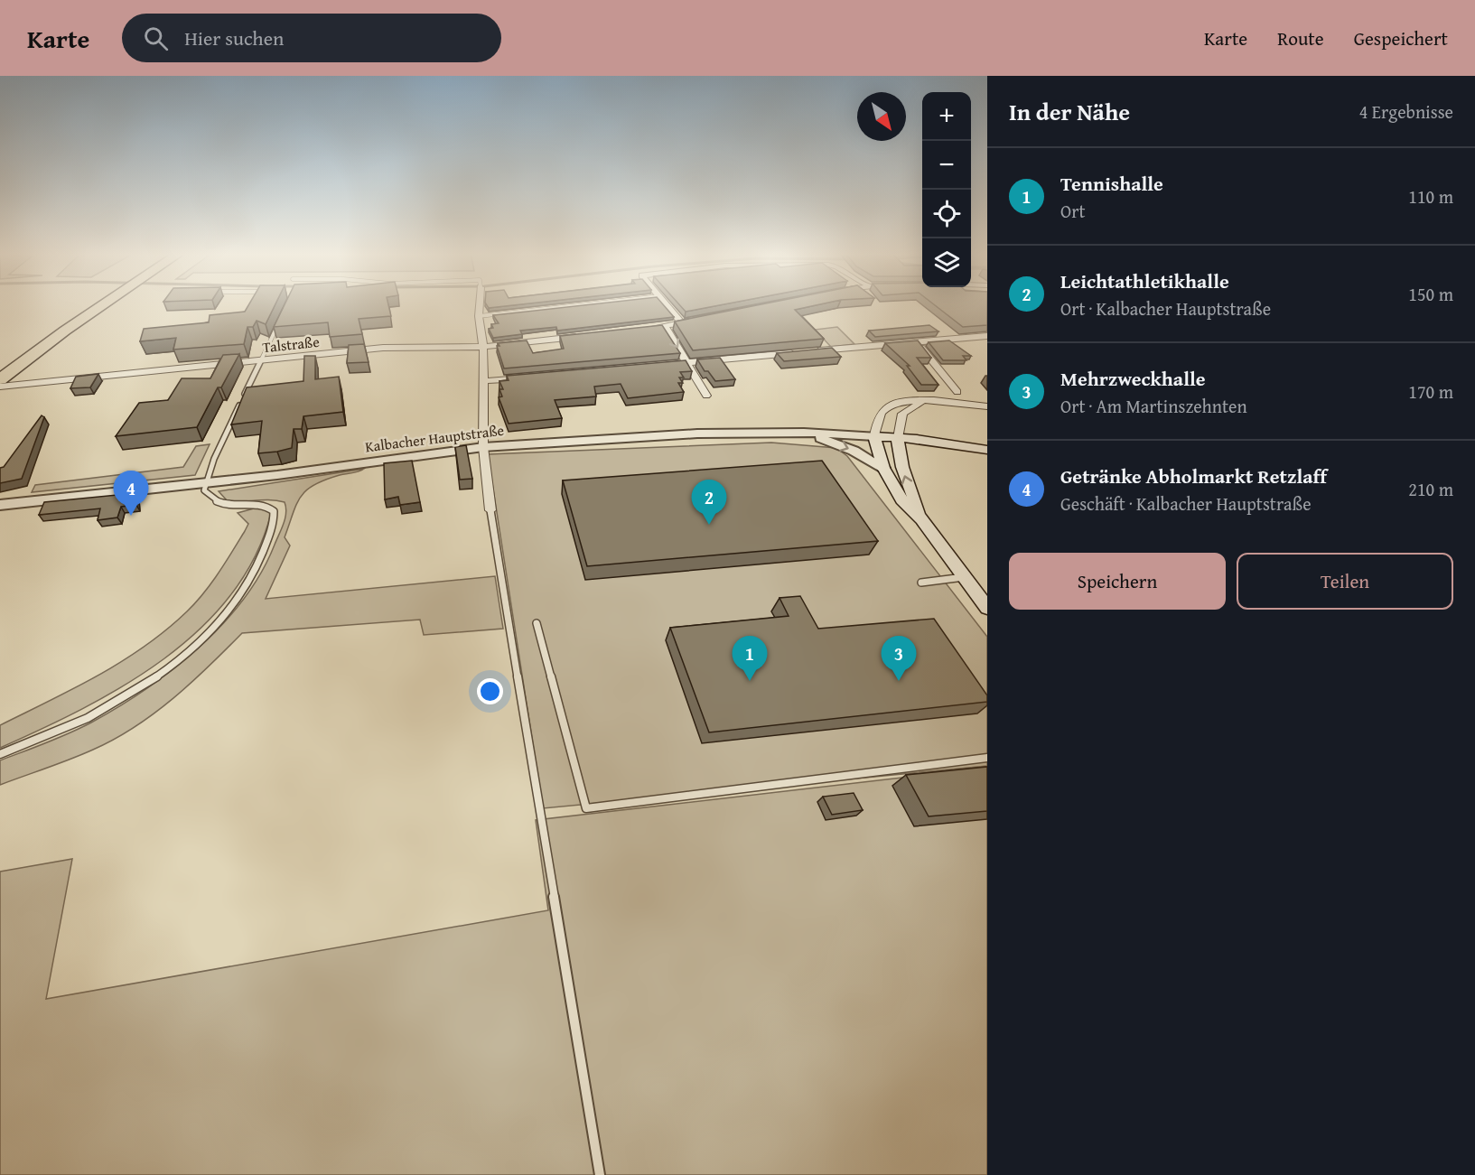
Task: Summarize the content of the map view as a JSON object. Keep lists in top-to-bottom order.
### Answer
{
  "streets": {
    "main road": ["Kalbacher Hauptstraße"],
    "street": ["Talstraße"]
  },
  "north": "bottom right",
  "page": {
    "header": "Karte",
    "search": "Hier suchen",
    "nav": ["Karte", "Route", "Gespeichert"],
    "heading": ["In der Nähe", "4 Ergebnisse"],
    "map_buttons": ["+", "−"],
    "list": [
      {
        "mark": "1",
        "name": "Tennishalle",
        "note": "Ort",
        "value": "110 m"
      },
      {
        "mark": "2",
        "name": "Leichtathletikhalle",
        "note": "Ort · Kalbacher Hauptstraße",
        "value": "150 m"
      },
      {
        "mark": "3",
        "name": "Mehrzweckhalle",
        "note": "Ort · Am Martinszehnten",
        "value": "170 m"
      },
      {
        "mark": "4",
        "name": "Getränke Abholmarkt Retzlaff",
        "note": "Geschäft · Kalbacher Hauptstraße",
        "value": "210 m"
      }
    ],
    "pins": [
      "4",
      "2",
      "1",
      "3"
    ],
    "buttons": ["Speichern", "Teilen"]
  }
}
